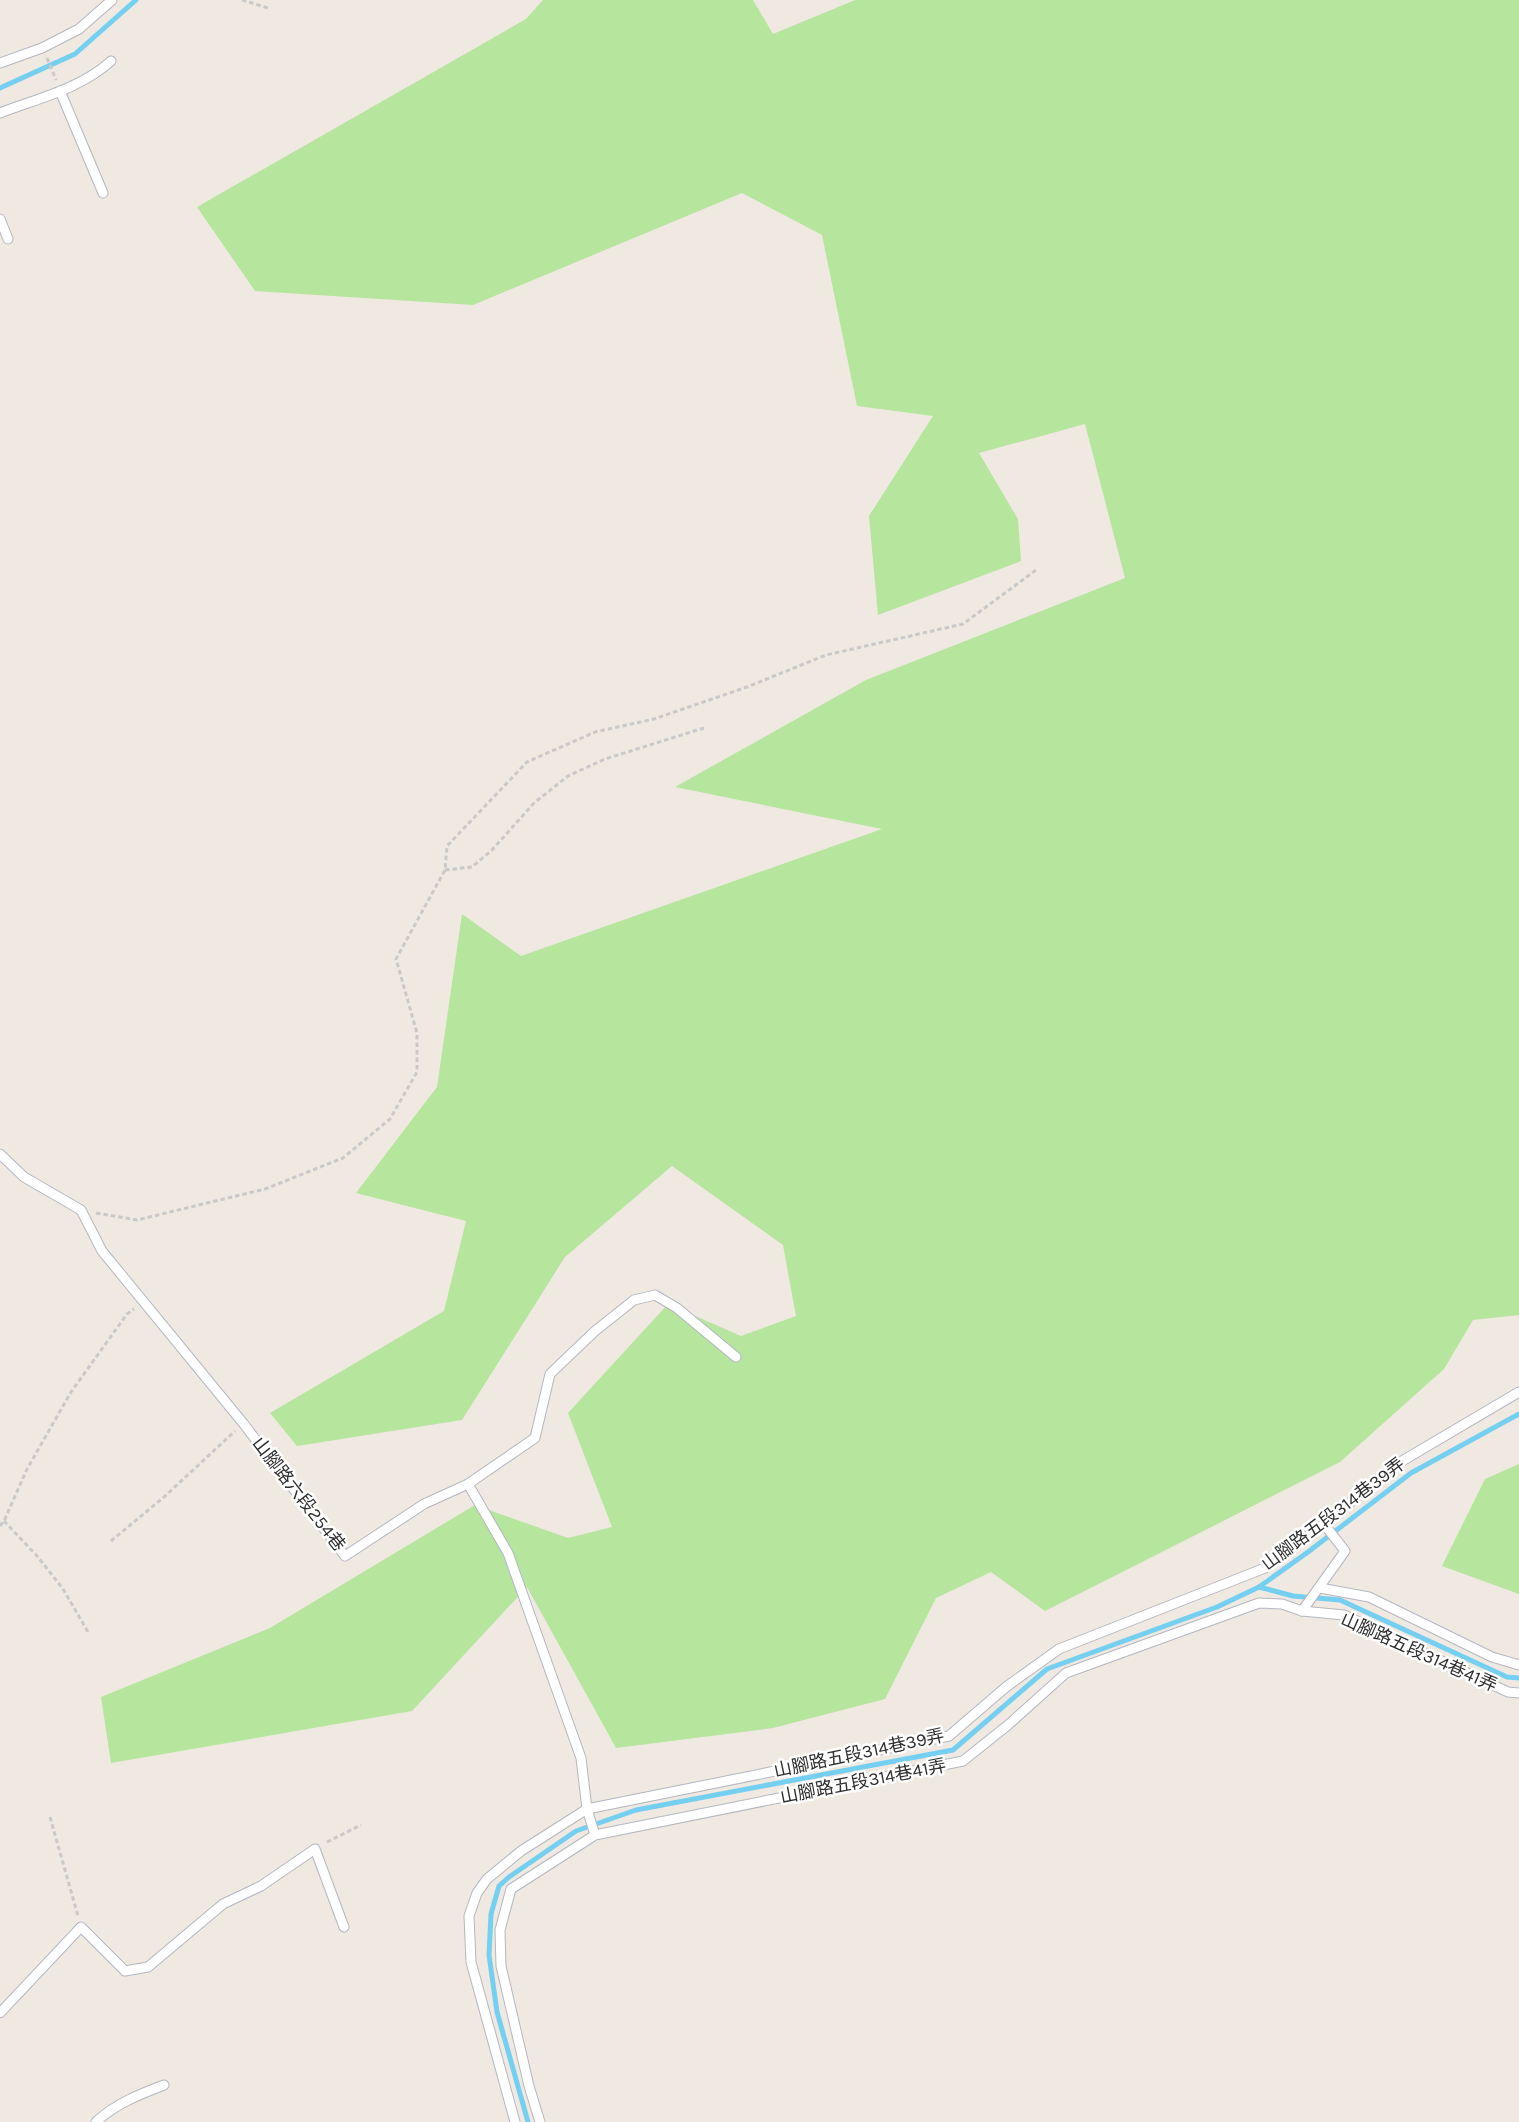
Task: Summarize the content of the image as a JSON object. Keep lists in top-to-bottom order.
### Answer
{
  "streets": {
    "lane": ["山腳路六段254巷", "山腳路五段314巷39弄", "山腳路五段314巷41弄"]
  }
}
